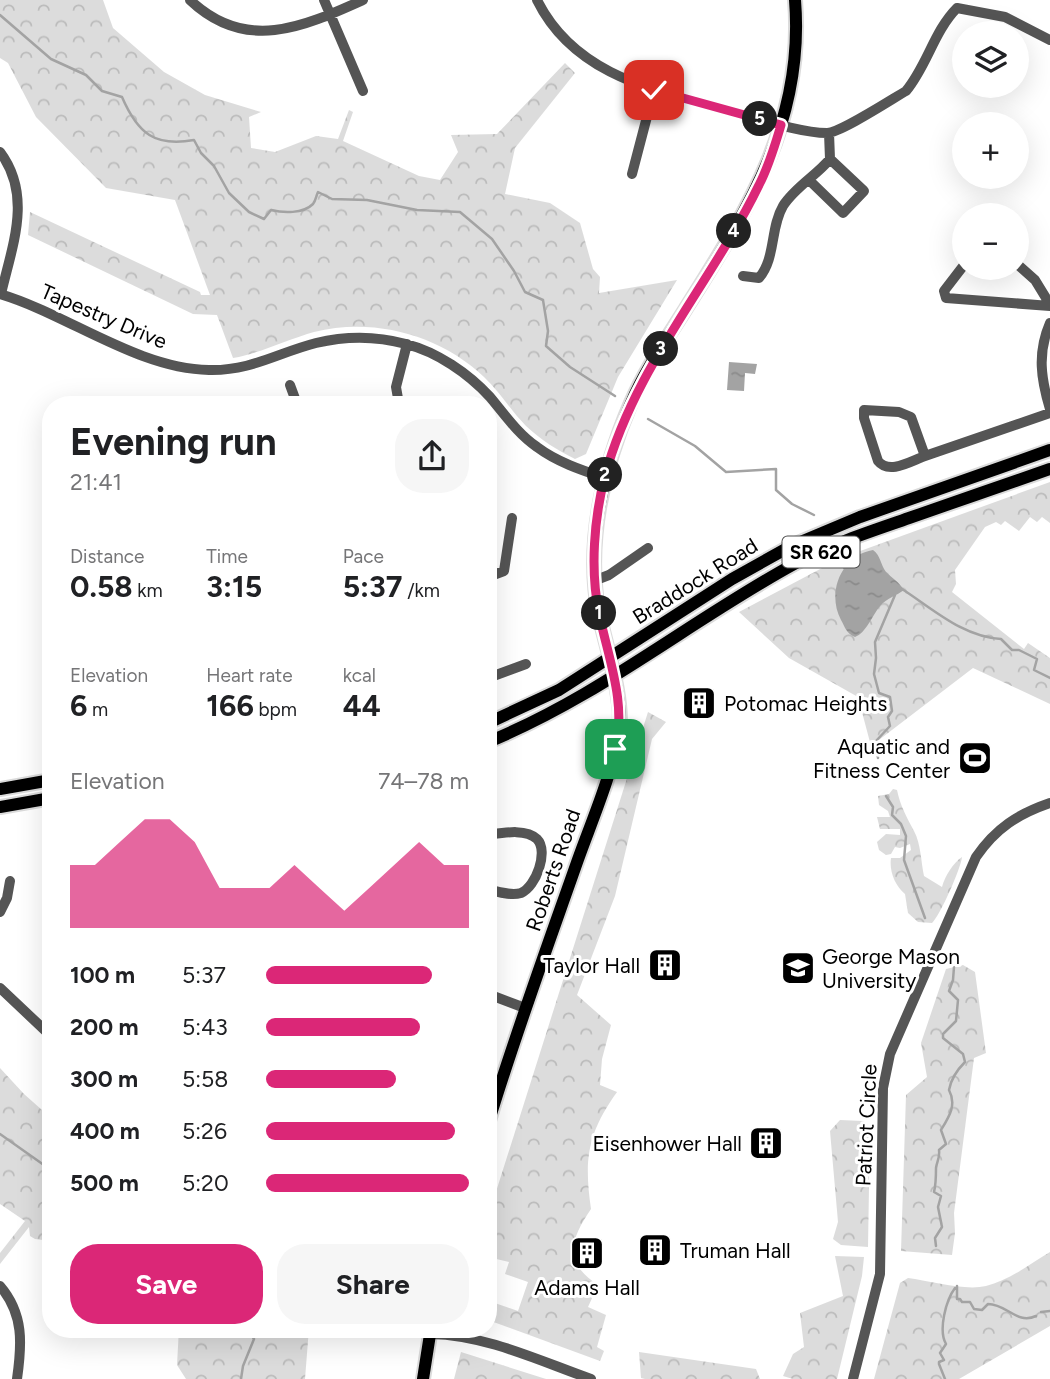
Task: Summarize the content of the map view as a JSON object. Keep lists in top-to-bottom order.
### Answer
{
  "streets": {
    "main road": ["SR 620", "Braddock Road", "Roberts Road"],
    "street": ["Tapestry Drive", "Patriot Circle"]
  },
  "crossings": [
    ["Tapestry Drive", "Roberts Road"],
    ["Braddock Road", "Roberts Road"]
  ],
  "places": {
    "building": [
      "Potomac Heights",
      "Taylor Hall",
      "Eisenhower Hall",
      "Truman Hall",
      "Adams Hall"
    ],
    "sports": ["Aquatic and Fitness Center"],
    "school or university": ["George Mason University"]
  },
  "page": {
    "map_buttons": ["+", "−"],
    "pins": [
      "5",
      "4",
      "3",
      "2",
      "1"
    ],
    "heading": ["Evening run", "21:41"],
    "stats": [
      ["Distance", "0.58 km"],
      ["Time", "3:15"],
      ["Pace", "5:37 /km"],
      ["Elevation", "6 m"],
      ["Heart rate", "166 bpm"],
      ["kcal", "44"]
    ],
    "chart": ["Elevation", "74–78 m"],
    "list": [
      {
        "name": "100 m",
        "note": "5:37"
      },
      {
        "name": "200 m",
        "note": "5:43"
      },
      {
        "name": "300 m",
        "note": "5:58"
      },
      {
        "name": "400 m",
        "note": "5:26"
      },
      {
        "name": "500 m",
        "note": "5:20"
      }
    ],
    "buttons": ["Save", "Share"]
  }
}
